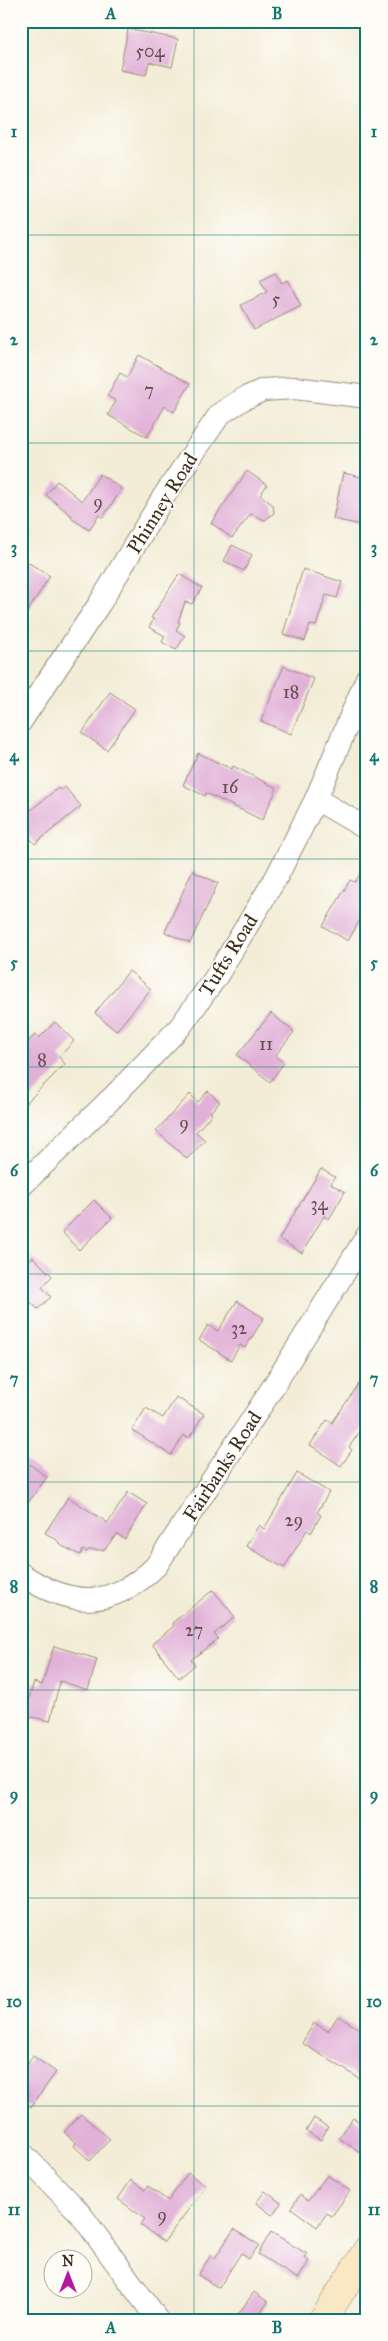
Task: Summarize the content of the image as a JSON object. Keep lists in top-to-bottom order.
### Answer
{
  "streets": {
    "street": ["Phinney Road", "Tufts Road", "Fairbanks Road"]
  },
  "house_numbers": [
    "504",
    "5",
    "7",
    "9",
    "18",
    "16",
    "11",
    "8",
    "9",
    "34",
    "32",
    "29",
    "27",
    "9"
  ],
  "north": "top",
  "grid": {
    "columns": ["A", "B"],
    "rows": [
      "1",
      "2",
      "3",
      "4",
      "5",
      "6",
      "7",
      "8",
      "9",
      "10",
      "11"
    ]
  }
}
